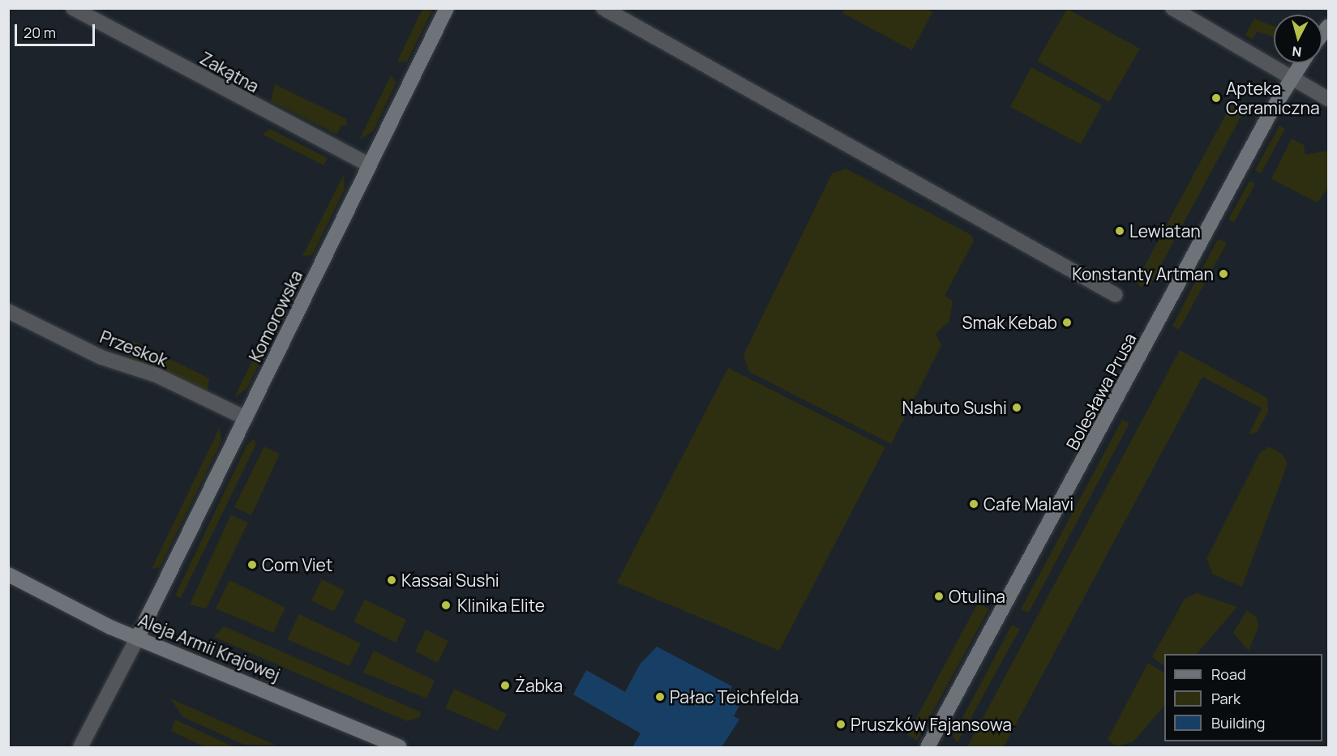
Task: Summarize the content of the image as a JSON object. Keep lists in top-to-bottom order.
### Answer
{
  "streets": {
    "street": [
      "Zakątna",
      "Komorowska",
      "Przeskok",
      "Bolesława Prusa",
      "Aleja Armii Krajowej"
    ]
  },
  "crossings": [
    ["Zakątna", "Komorowska"],
    ["Komorowska", "Przeskok"],
    ["Komorowska", "Aleja Armii Krajowej"]
  ],
  "places": [
    "Apteka Ceramiczna",
    "Lewiatan",
    "Konstanty Artman",
    "Smak Kebab",
    "Nabuto Sushi",
    "Cafe Malavi",
    "Com Viet",
    "Kassai Sushi",
    "Otulina",
    "Klinika Elite",
    "Żabka",
    "Pałac Teichfelda",
    "Pruszków Fajansowa"
  ],
  "legend": ["Road", "Park", "Building"],
  "scale_bar": "20 m",
  "north": "bottom"
}
